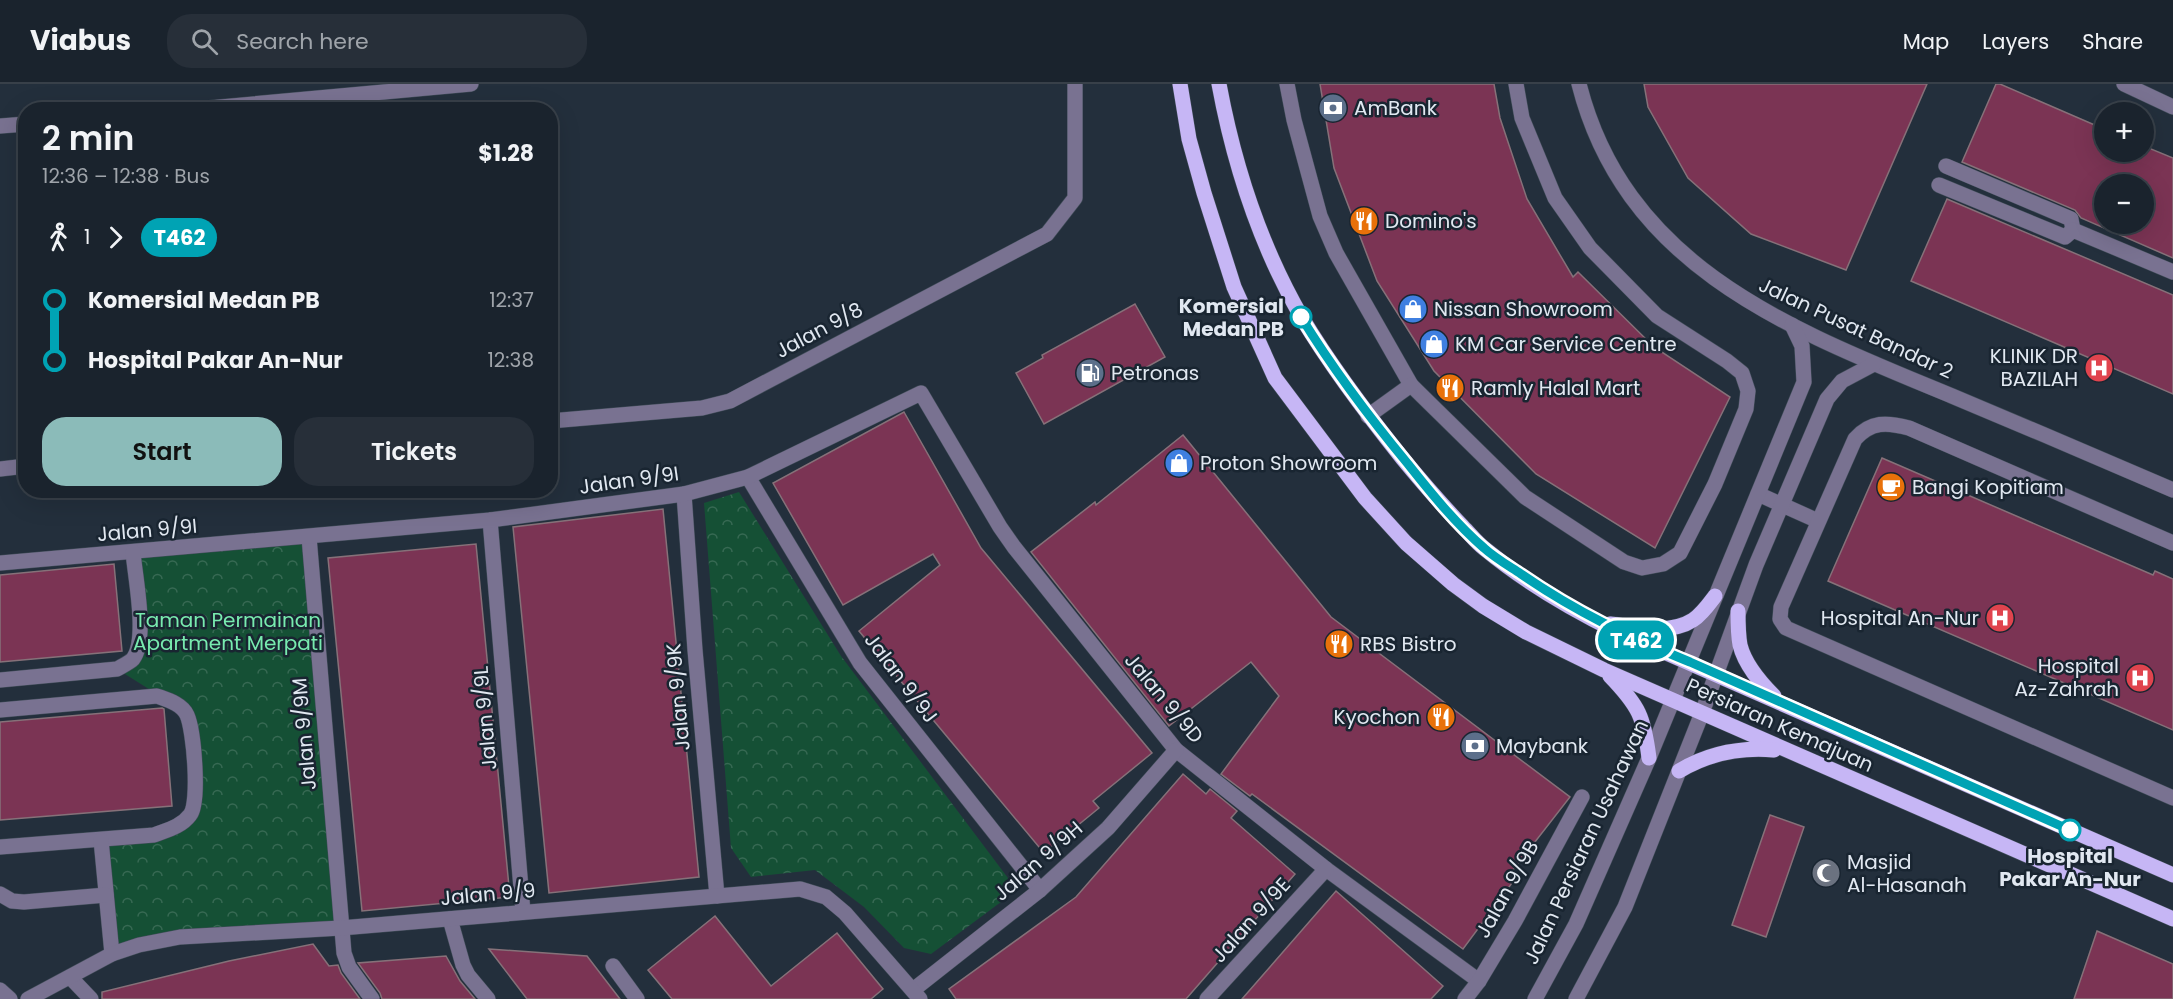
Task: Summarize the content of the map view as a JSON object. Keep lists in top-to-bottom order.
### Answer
{
  "streets": {
    "main road": ["Persiaran Kemajuan"],
    "street": [
      "Jalan Pusat Bandar 2",
      "Jalan 9/8",
      "Jalan 9/9I",
      "Jalan 9/9J",
      "Jalan 9/9K",
      "Jalan 9/9D",
      "Jalan 9/9L",
      "Jalan 9/9M",
      "Jalan Persiaran Usahawan",
      "Jalan 9/9H",
      "Jalan 9/9B",
      "Jalan 9/9",
      "Jalan 9/9E"
    ]
  },
  "crossings": [
    ["Jalan Pusat Bandar 2", "Jalan Persiaran Usahawan"],
    ["Jalan 9/9I", "Jalan 9/9J"],
    ["Jalan 9/9I", "Jalan 9/9K"],
    ["Jalan 9/9I", "Jalan 9/9D"],
    ["Jalan 9/9I", "Jalan 9/9L"],
    ["Jalan 9/9I", "Jalan 9/9M"],
    ["Jalan 9/9J", "Jalan 9/9H"],
    ["Jalan 9/9K", "Jalan 9/9"],
    ["Jalan 9/9D", "Jalan 9/9H"],
    ["Jalan 9/9D", "Jalan 9/9B"],
    ["Jalan 9/9D", "Jalan 9/9E"],
    ["Jalan 9/9L", "Jalan 9/9"],
    ["Persiaran Kemajuan", "Jalan Persiaran Usahawan"],
    ["Jalan 9/9M", "Jalan 9/9"],
    ["Jalan 9/9H", "Jalan 9/9"]
  ],
  "parks": ["Taman Permainan Apartment Merpati"],
  "places": {
    "bank": ["AmBank", "Maybank"],
    "restaurant": [
      "Domino's",
      "Ramly Halal Mart",
      "RBS Bistro",
      "Kyochon"
    ],
    "shop": ["Nissan Showroom", "KM Car Service Centre", "Proton Showroom"],
    "other": ["Komersial Medan PB", "Hospital Pakar An-Nur"],
    "hospital": ["KLINIK DR BAZILAH", "Hospital An-Nur", "Hospital Az-Zahrah"],
    "fuel station": ["Petronas"],
    "cafe": ["Bangi Kopitiam"],
    "mosque": ["Masjid Al-Hasanah"]
  },
  "lines": ["bus line T462"],
  "page": {
    "header": "Viabus",
    "search": "Search here",
    "nav": ["Map", "Layers", "Share"],
    "on_map": "T462",
    "map_buttons": ["+", "−"],
    "heading": ["2 min", "12:36 – 12:38 · Bus", "$1.28"],
    "legs": ["1", "T462"],
    "list": [
      {
        "name": "Komersial Medan PB",
        "value": "12:37"
      },
      {
        "name": "Hospital Pakar An-Nur",
        "value": "12:38"
      }
    ],
    "buttons": ["Start", "Tickets"]
  }
}
